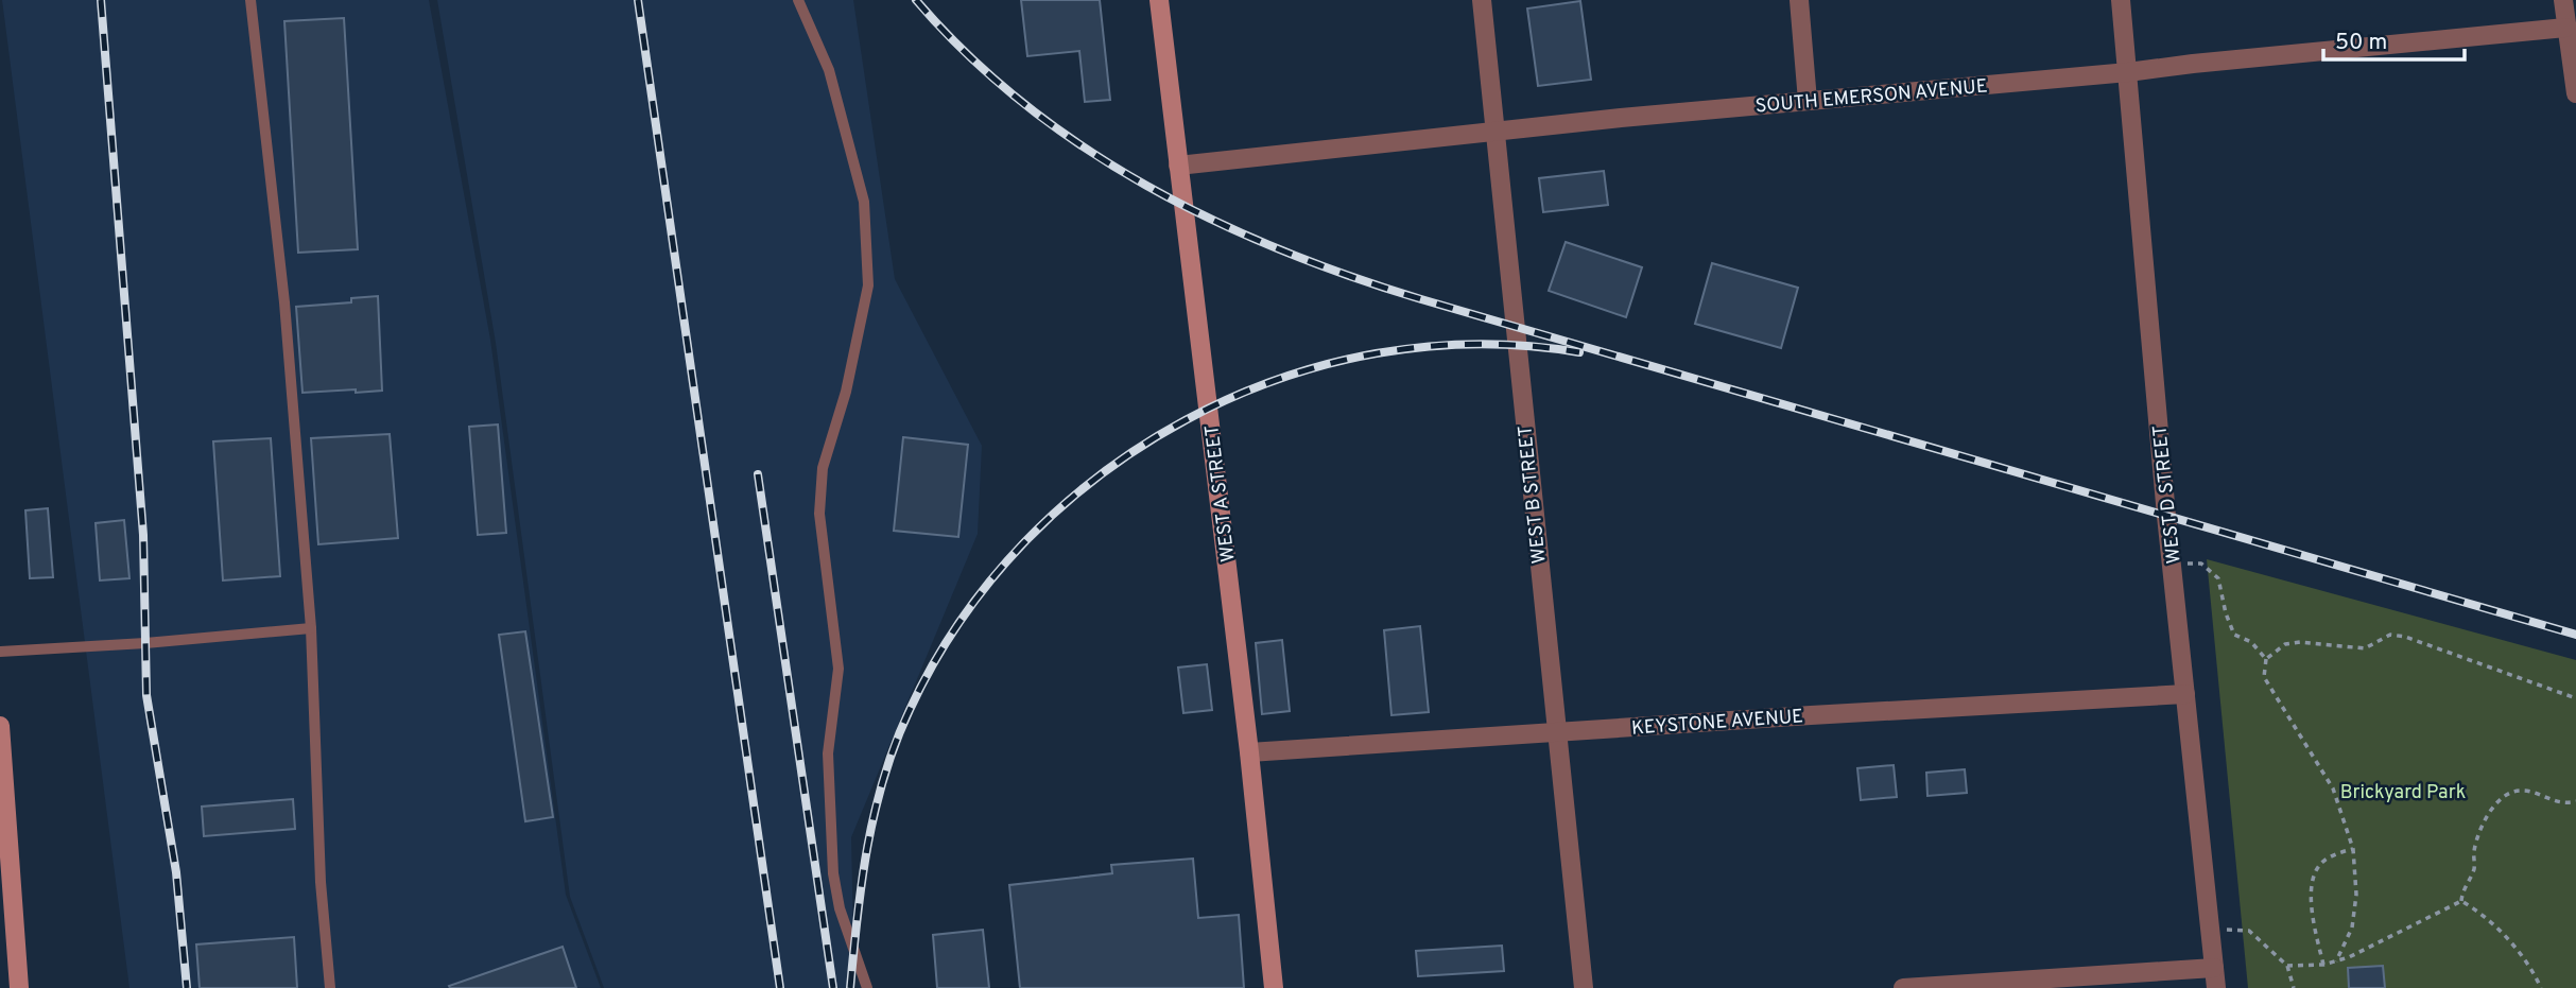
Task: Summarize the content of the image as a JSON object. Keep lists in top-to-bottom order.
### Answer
{
  "streets": {
    "street": [
      "SOUTH EMERSON AVENUE",
      "WEST A STREET",
      "WEST B STREET",
      "WEST D STREET",
      "KEYSTONE AVENUE"
    ]
  },
  "crossings": [
    ["SOUTH EMERSON AVENUE", "WEST A STREET"],
    ["SOUTH EMERSON AVENUE", "WEST B STREET"],
    ["SOUTH EMERSON AVENUE", "WEST D STREET"],
    ["WEST A STREET", "KEYSTONE AVENUE"],
    ["WEST B STREET", "KEYSTONE AVENUE"],
    ["WEST D STREET", "KEYSTONE AVENUE"]
  ],
  "parks": ["Brickyard Park"],
  "scale_bar": "50 m"
}
